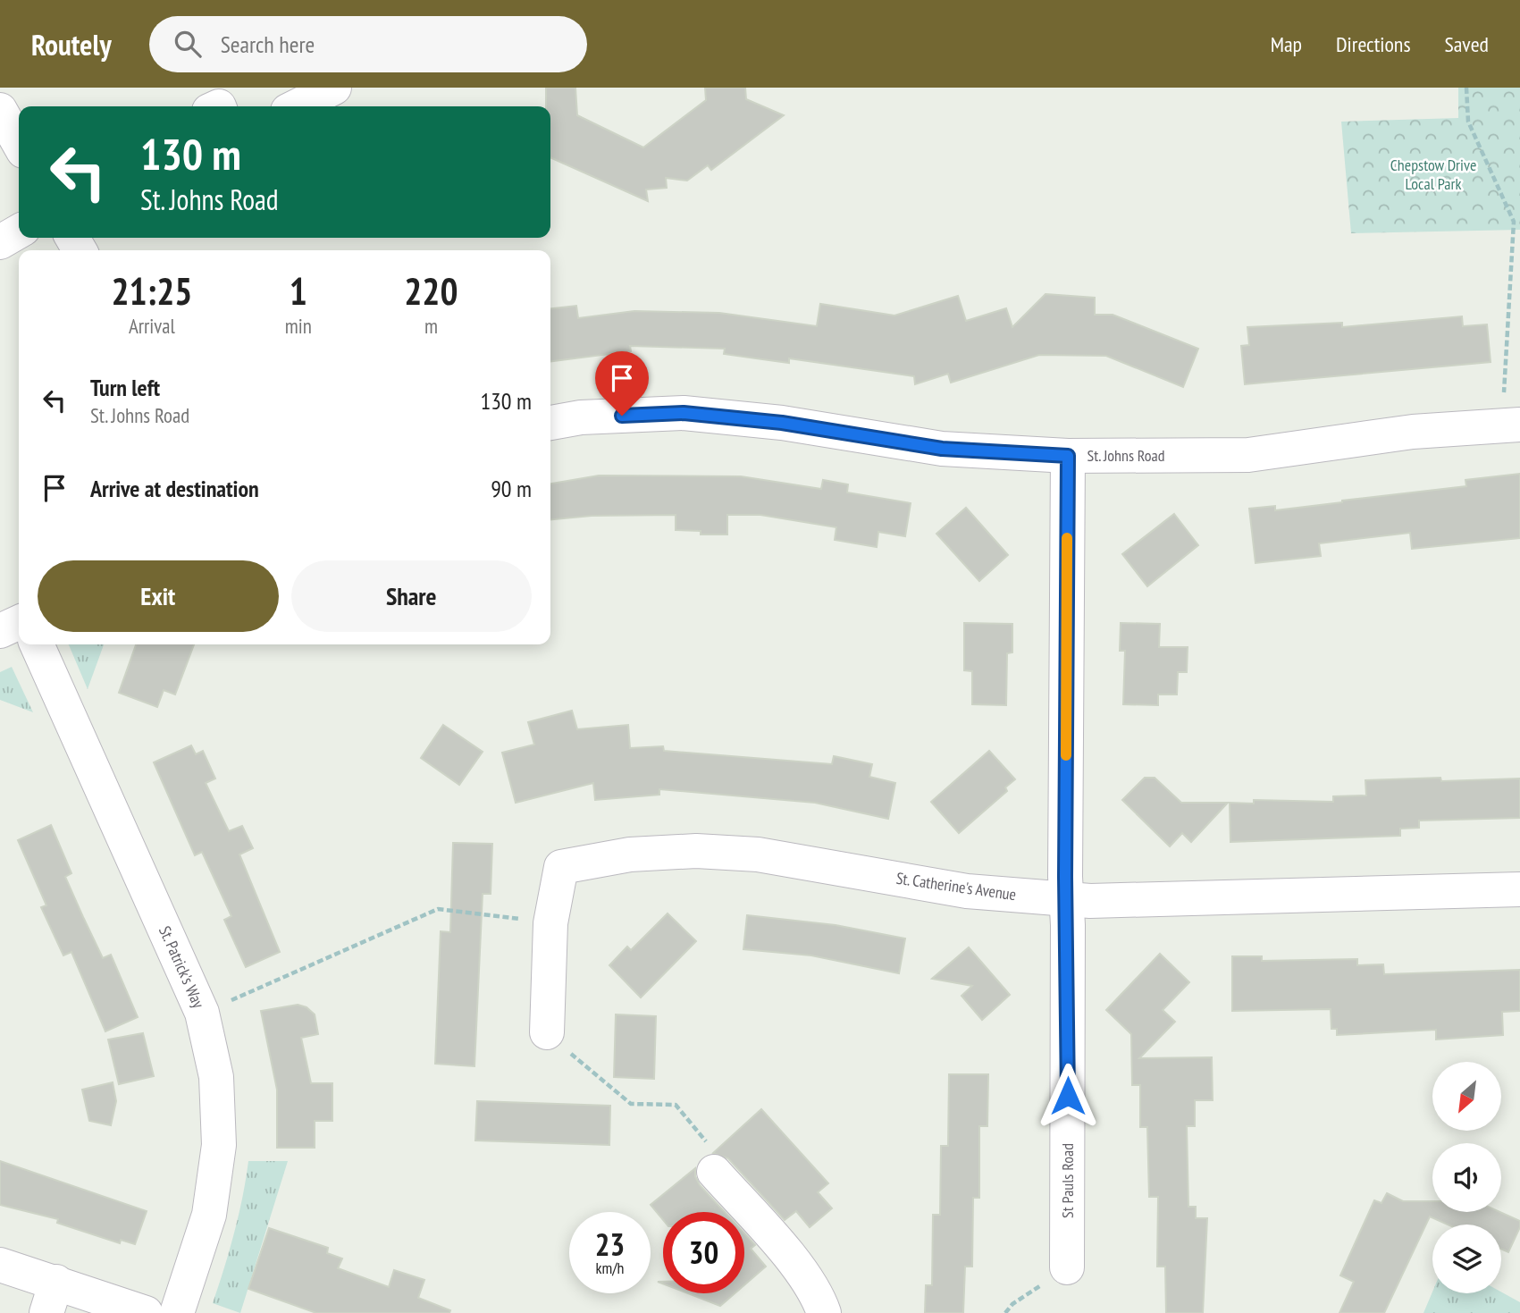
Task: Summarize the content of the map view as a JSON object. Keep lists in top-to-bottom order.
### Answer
{
  "streets": {
    "street": [
      "St. Johns Road",
      "St. Catherine's Avenue",
      "St. Patrick's Way",
      "St Pauls Road"
    ]
  },
  "crossings": [
    ["St. Johns Road", "St Pauls Road"],
    ["St. Catherine's Avenue", "St Pauls Road"]
  ],
  "parks": ["Chepstow Drive Local Park"],
  "north": "bottom left",
  "page": {
    "header": "Routely",
    "search": "Search here",
    "nav": ["Map", "Directions", "Saved"],
    "turn": ["130 m", "St. Johns Road"],
    "eta": [
      "21:25",
      "Arrival",
      "1",
      "min",
      "220",
      "m"
    ],
    "list": [
      {
        "name": "Turn left",
        "note": "St. Johns Road",
        "value": "130 m"
      },
      {
        "name": "Arrive at destination",
        "value": "90 m"
      }
    ],
    "buttons": ["Exit", "Share"],
    "speed": "23 km/h",
    "limit": "30"
  }
}
